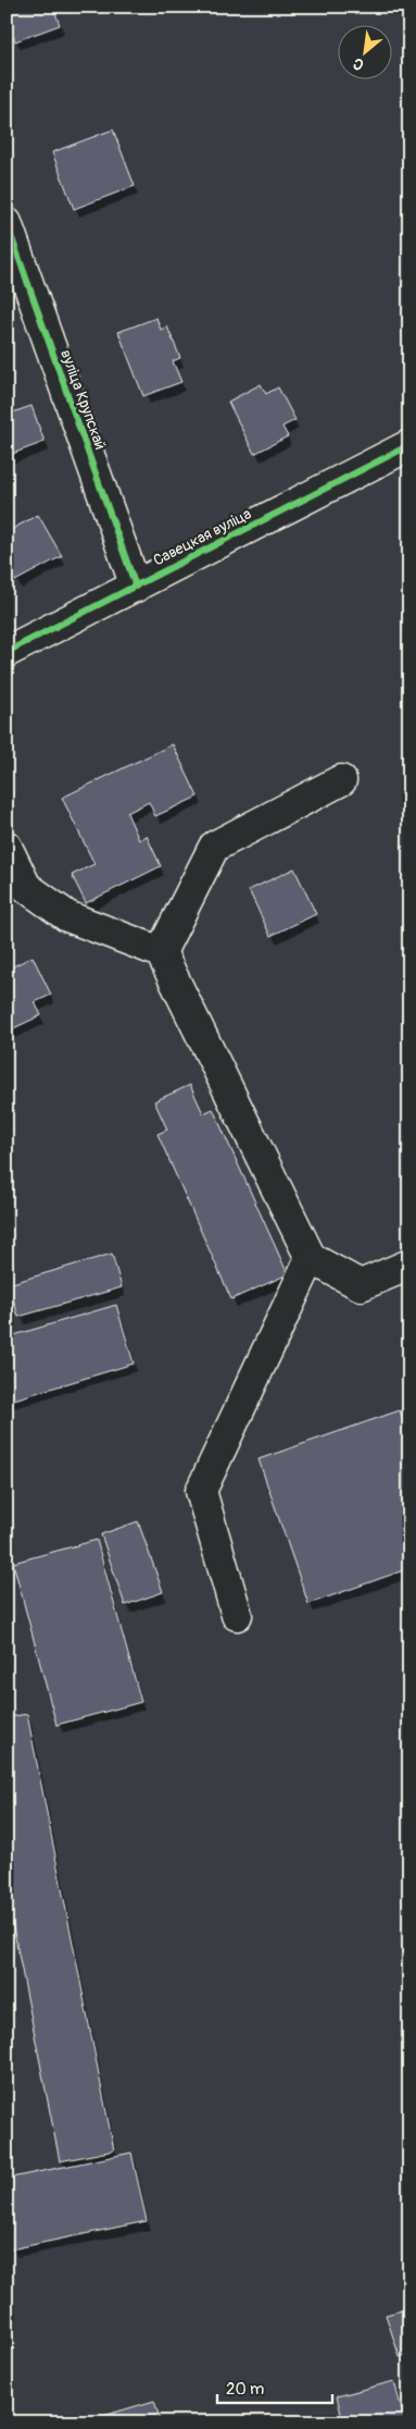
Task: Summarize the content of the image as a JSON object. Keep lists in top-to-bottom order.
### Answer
{
  "streets": {
    "street": ["вуліца Крупскай", "Савецкая вуліца"]
  },
  "crossings": [
    ["вуліца Крупскай", "Савецкая вуліца"]
  ],
  "scale_bar": "20 m",
  "north": "bottom left"
}
